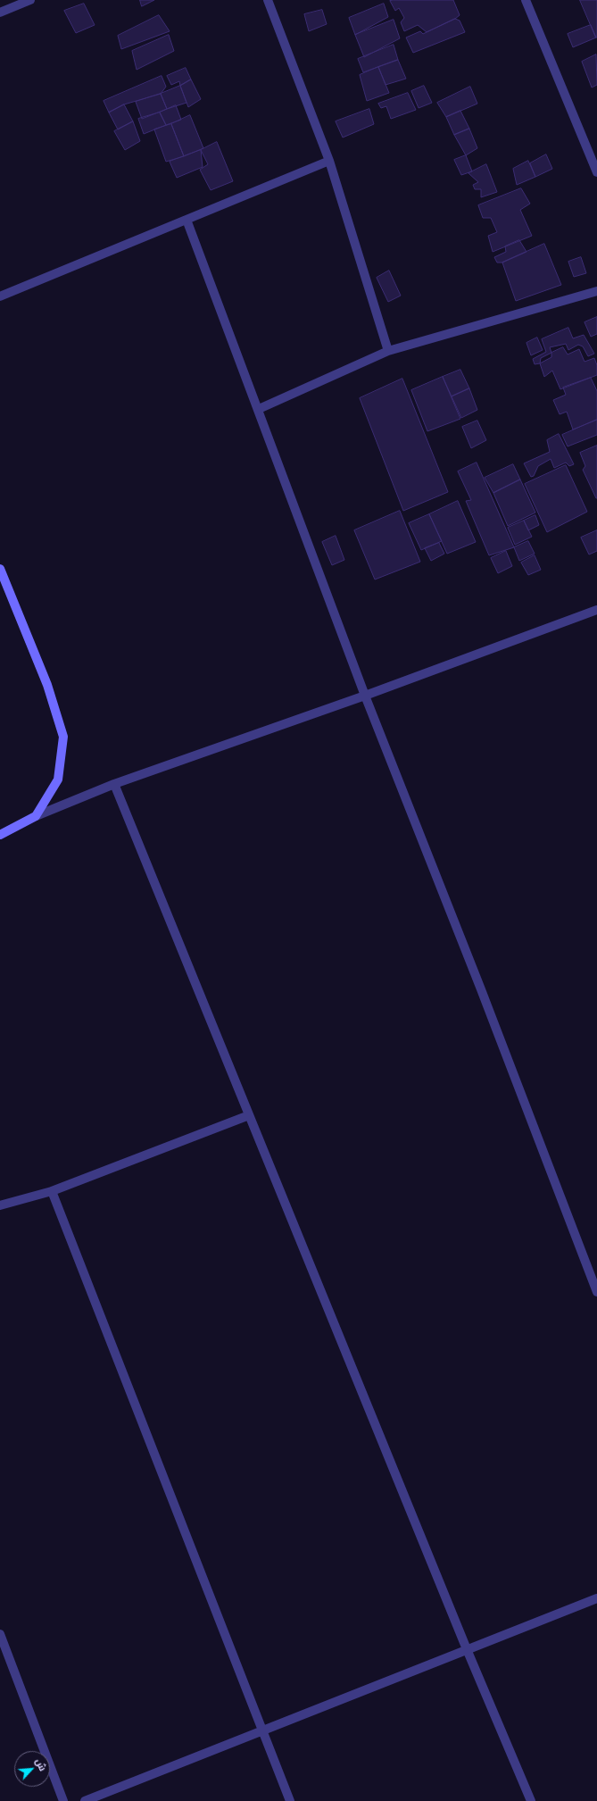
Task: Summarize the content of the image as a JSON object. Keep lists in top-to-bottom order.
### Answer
{
  "north": "top right"
}
